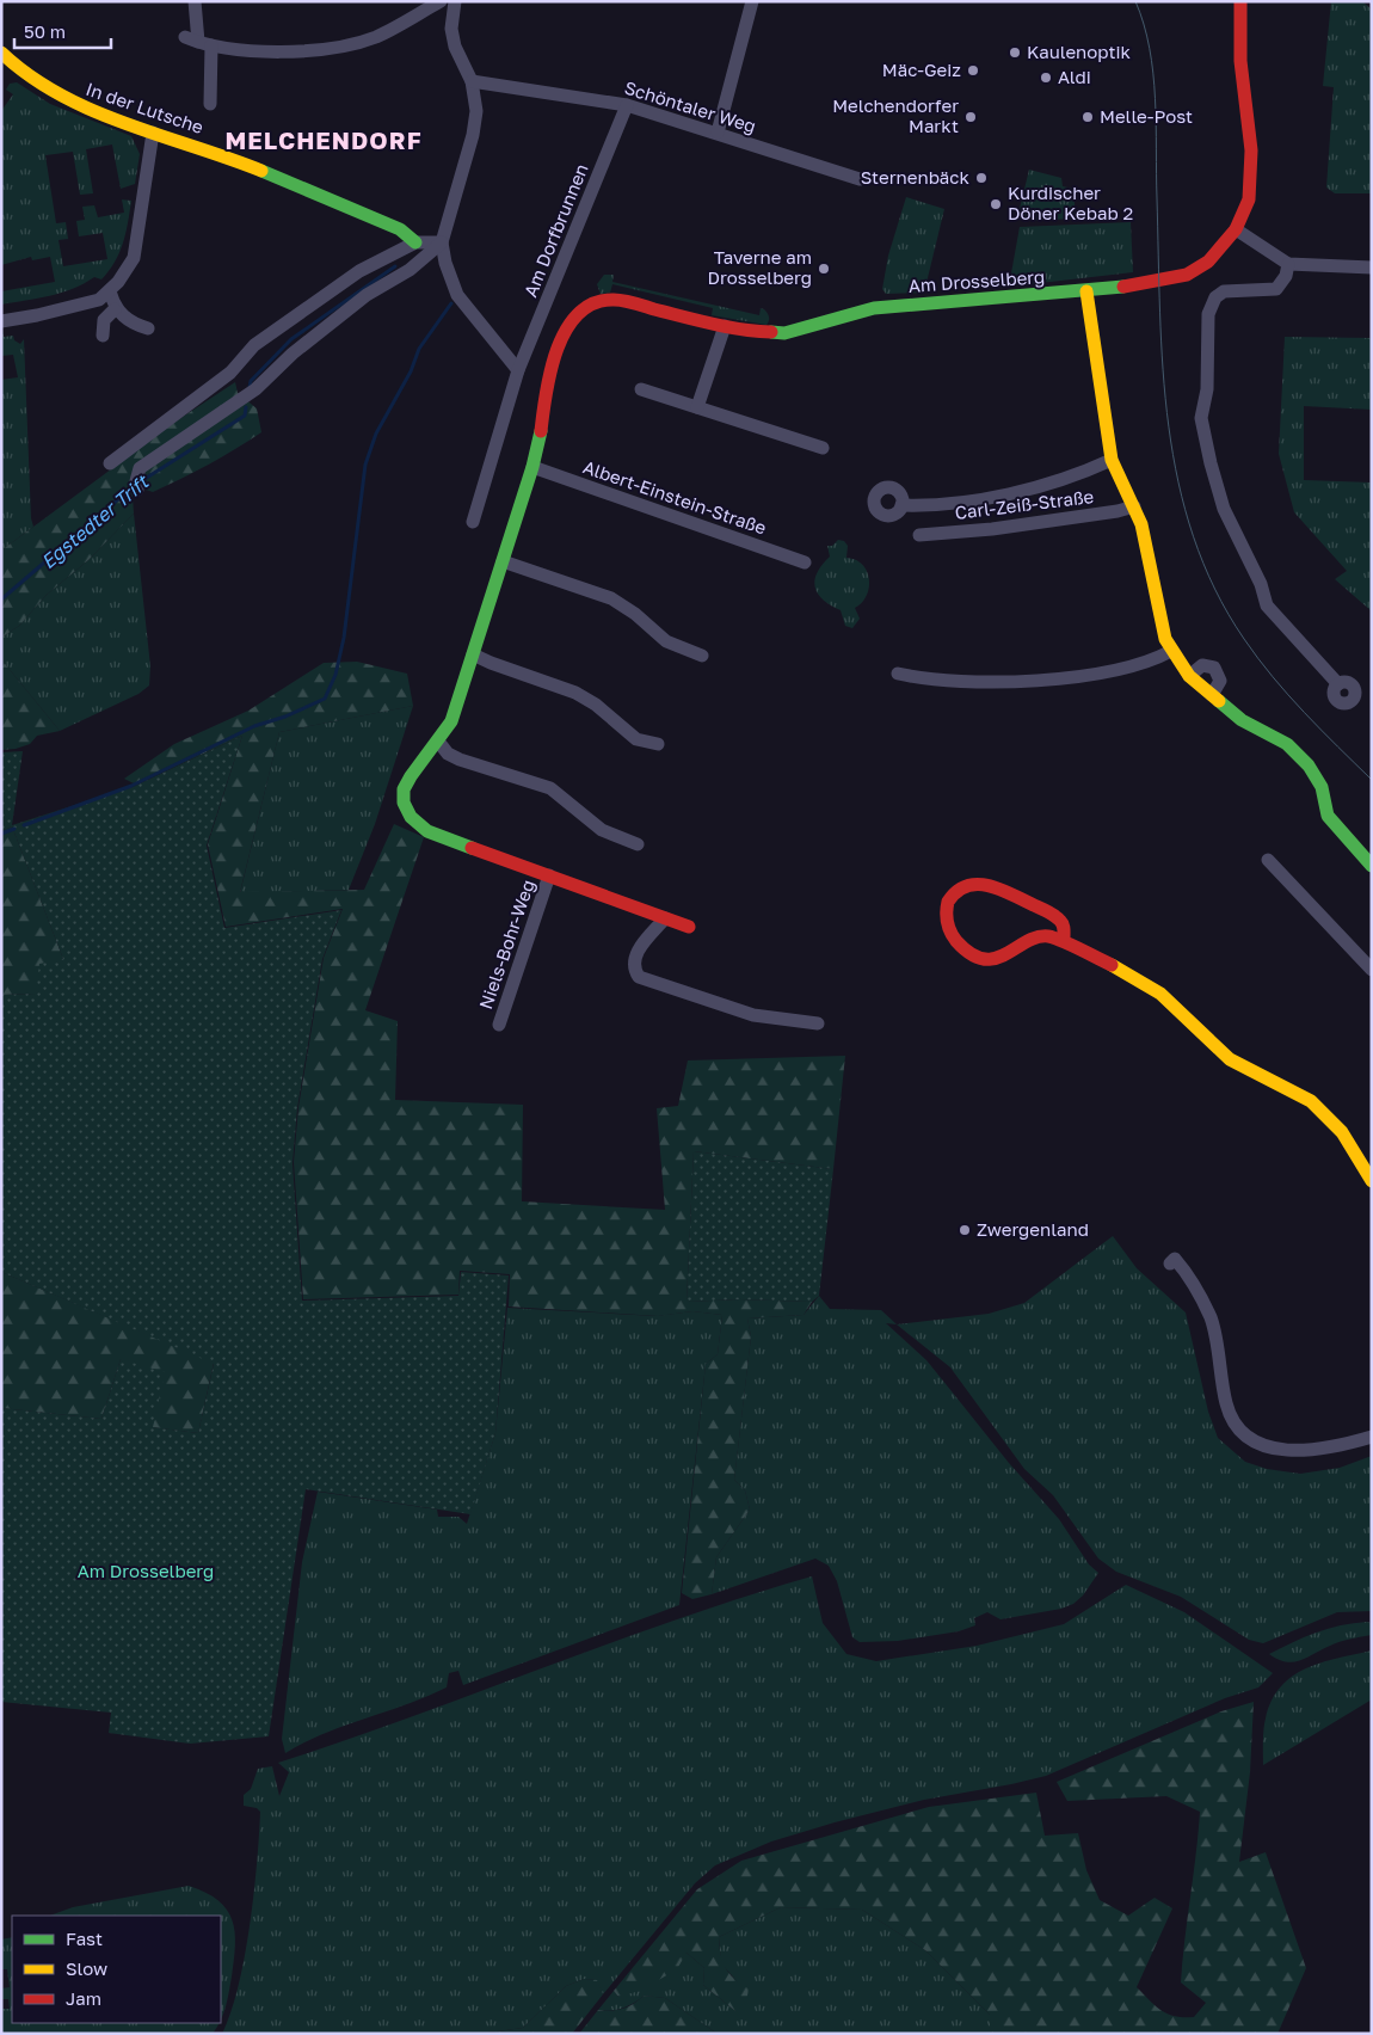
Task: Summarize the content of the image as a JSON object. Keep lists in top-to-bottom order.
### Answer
{
  "streets": {
    "street": [
      "Schöntaler Weg",
      "In der Lutsche",
      "Am Dorfbrunnen",
      "Am Drosselberg",
      "Albert-Einstein-Straße",
      "Carl-Zeiß-Straße",
      "Niels-Bohr-Weg"
    ]
  },
  "crossings": [
    ["Schöntaler Weg", "Am Dorfbrunnen"],
    ["Am Drosselberg", "Albert-Einstein-Straße"]
  ],
  "districts": ["MELCHENDORF"],
  "water": ["Egstedter Trift"],
  "parks": ["Am Drosselberg"],
  "places": [
    "Kaulenoptik",
    "Mäc-Geiz",
    "Aldi",
    "Melchendorfer Markt",
    "Melle-Post",
    "Sternenbäck",
    "Kurdischer Döner Kebab 2",
    "Taverne am Drosselberg",
    "Zwergenland"
  ],
  "legend": ["Fast", "Slow", "Jam"],
  "scale_bar": "50 m"
}
